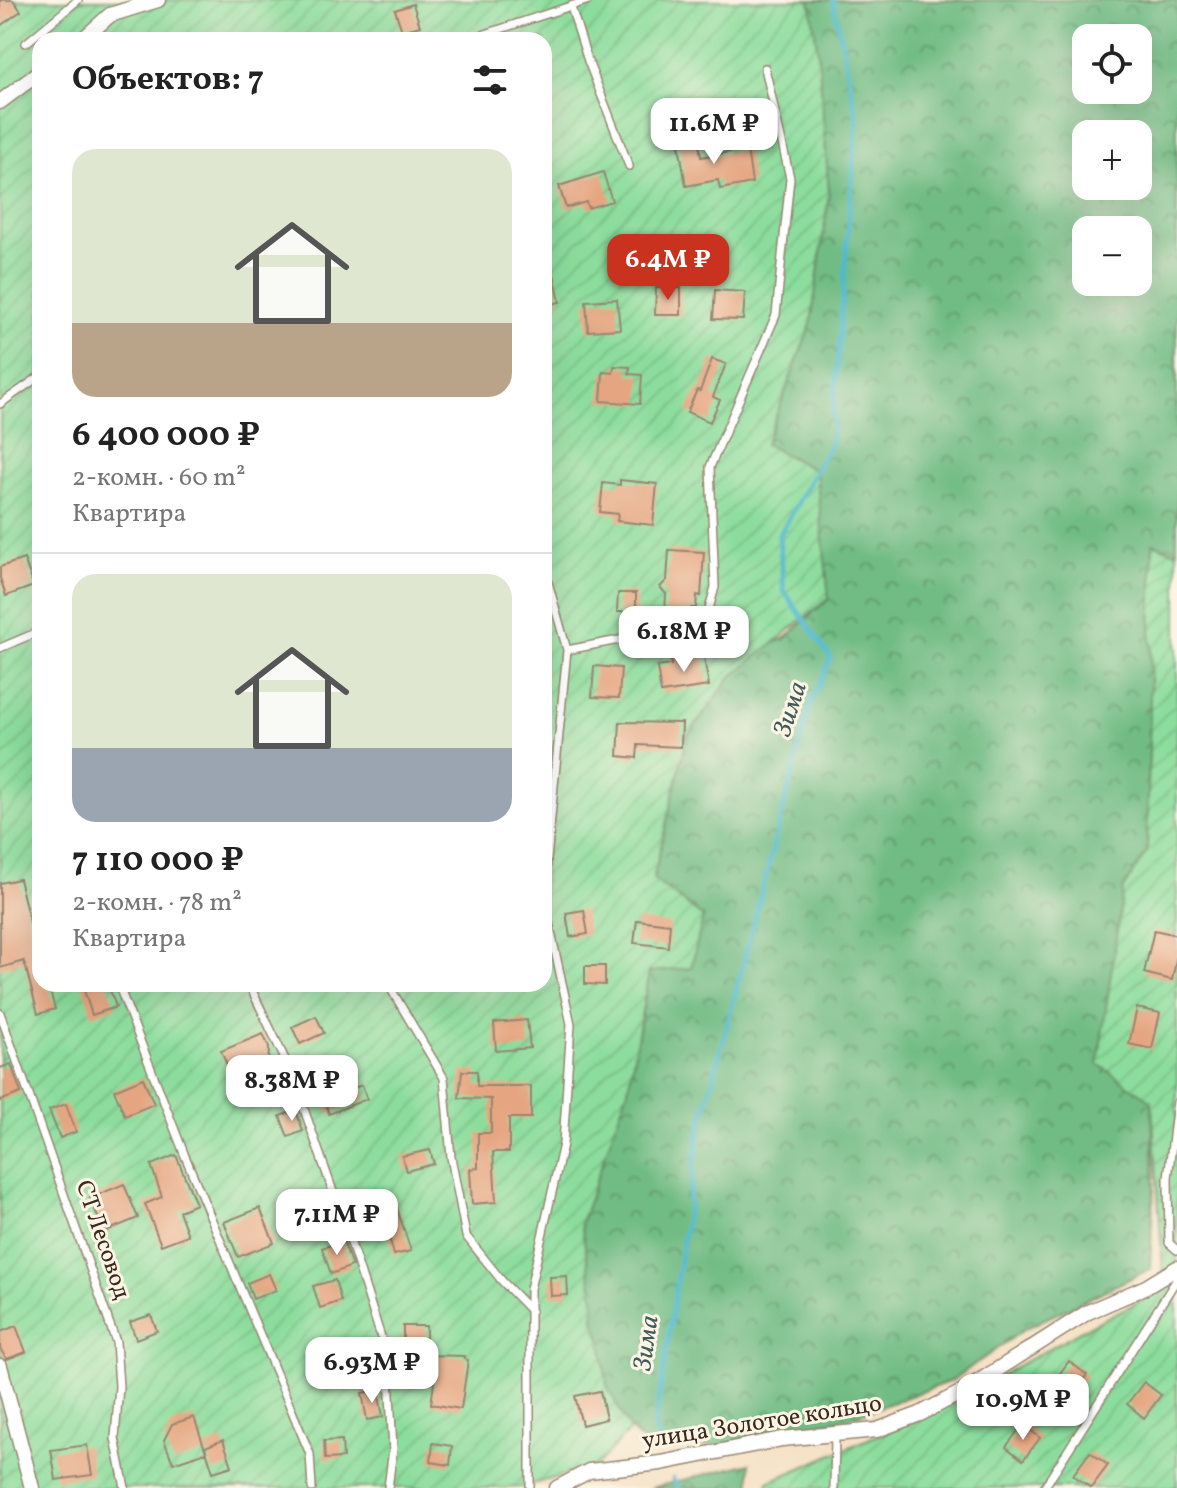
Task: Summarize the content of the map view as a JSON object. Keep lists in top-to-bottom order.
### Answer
{
  "streets": {
    "street": ["улица Золотое кольцо"],
    "lane": ["СТ Лесовод"]
  },
  "water": ["Зима"],
  "page": {
    "map_buttons": ["+", "−"],
    "heading": "Объектов: 7",
    "price": [
      "11.6M ₽",
      "6.4M ₽",
      "6.18M ₽",
      "8.38M ₽",
      "7.11M ₽",
      "6.93M ₽",
      "10.9M ₽"
    ],
    "list": [
      {
        "name": "6 400 000 ₽",
        "note": "2-комн. · 60 m² · Квартира"
      },
      {
        "name": "7 110 000 ₽",
        "note": "2-комн. · 78 m² · Квартира"
      }
    ]
  }
}
